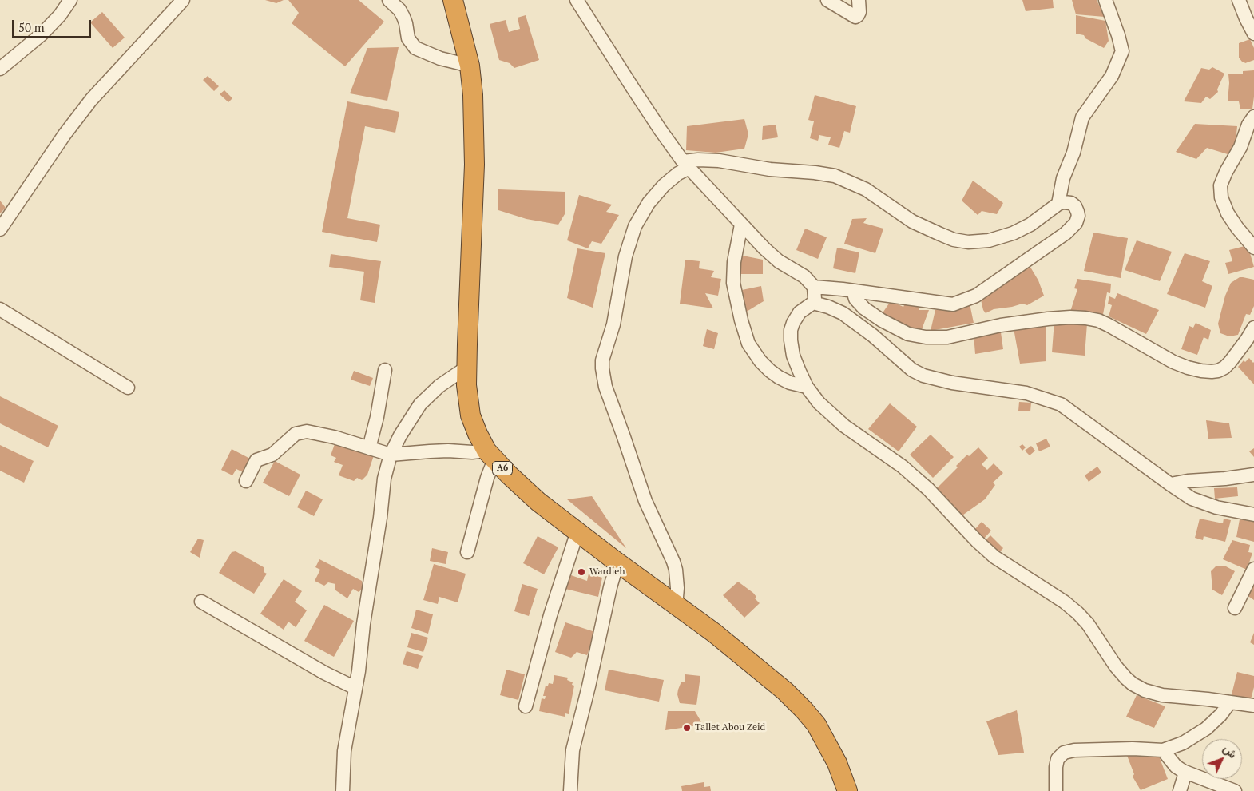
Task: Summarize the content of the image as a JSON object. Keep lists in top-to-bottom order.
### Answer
{
  "streets": {
    "highway": ["A6"]
  },
  "places": ["Wardieh", "Tallet Abou Zeid"],
  "scale_bar": "50 m",
  "north": "top right"
}
